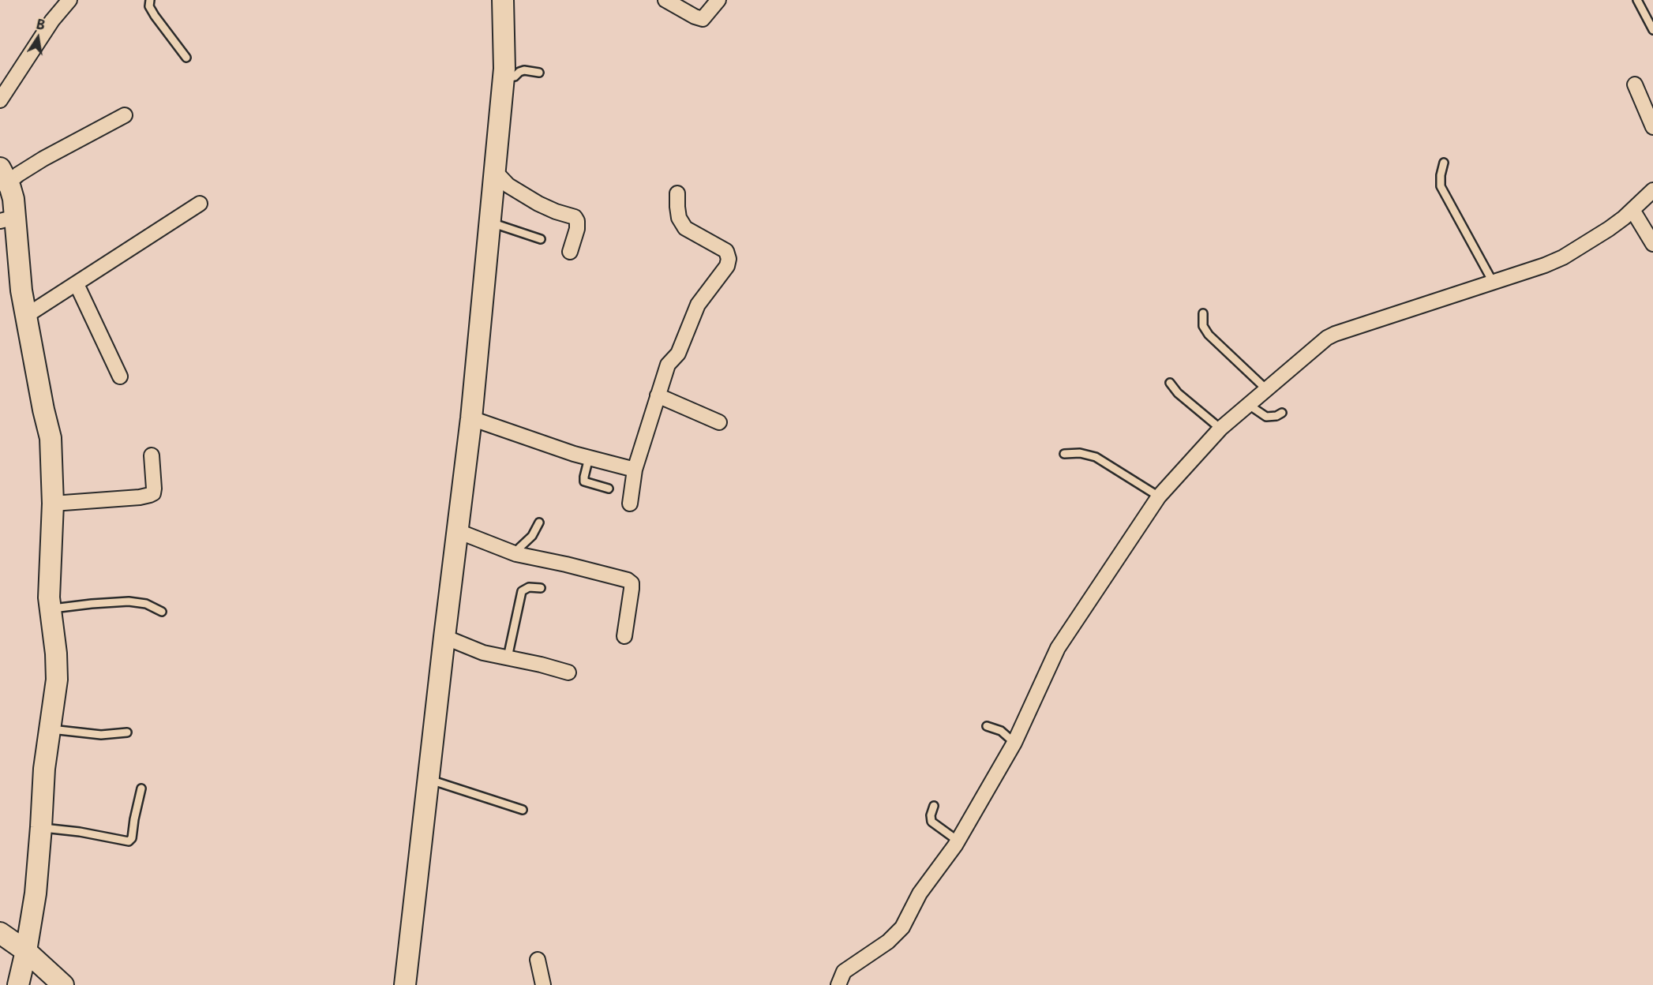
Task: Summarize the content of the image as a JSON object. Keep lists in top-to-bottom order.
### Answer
{
  "north": "top"
}
